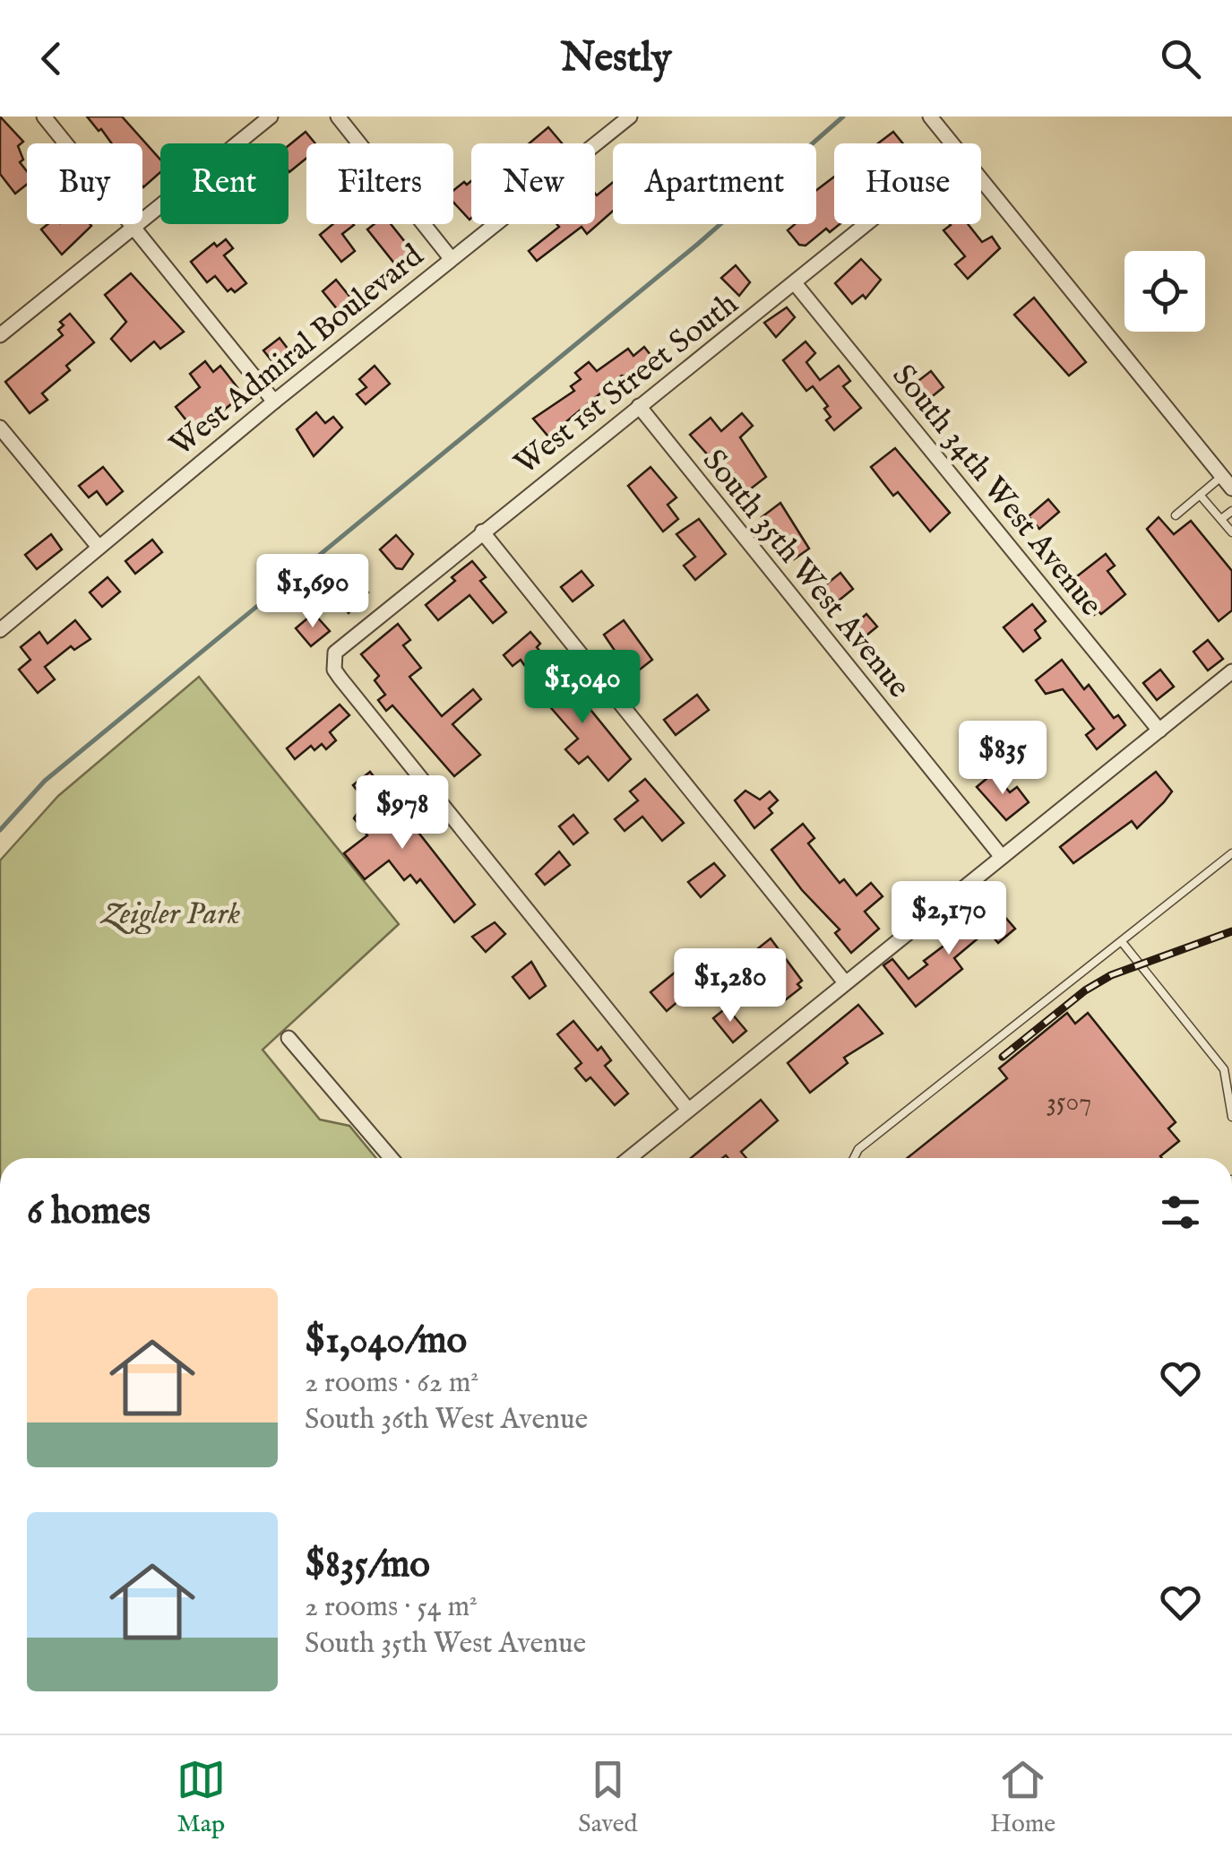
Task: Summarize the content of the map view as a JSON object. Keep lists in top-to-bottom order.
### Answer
{
  "streets": {
    "street": [
      "West Admiral Boulevard",
      "West 1st Street South",
      "South 34th West Avenue",
      "South 35th West Avenue"
    ]
  },
  "crossings": [
    ["West 1st Street South", "South 34th West Avenue"],
    ["West 1st Street South", "South 35th West Avenue"]
  ],
  "parks": ["Zeigler Park"],
  "house_numbers": ["3507"],
  "page": {
    "header": "Nestly",
    "chip": [
      "Buy",
      "Rent",
      "Filters",
      "New",
      "Apartment",
      "House"
    ],
    "price": [
      "$1,690",
      "$1,040",
      "$835",
      "$978",
      "$2,170",
      "$1,280"
    ],
    "heading": "6 homes",
    "list": [
      {
        "name": "$1,040/mo",
        "note": "2 rooms · 62 m² · South 36th West Avenue"
      },
      {
        "name": "$835/mo",
        "note": "2 rooms · 54 m² · South 35th West Avenue"
      }
    ],
    "tabs": ["Map", "Saved", "Home"]
  }
}
